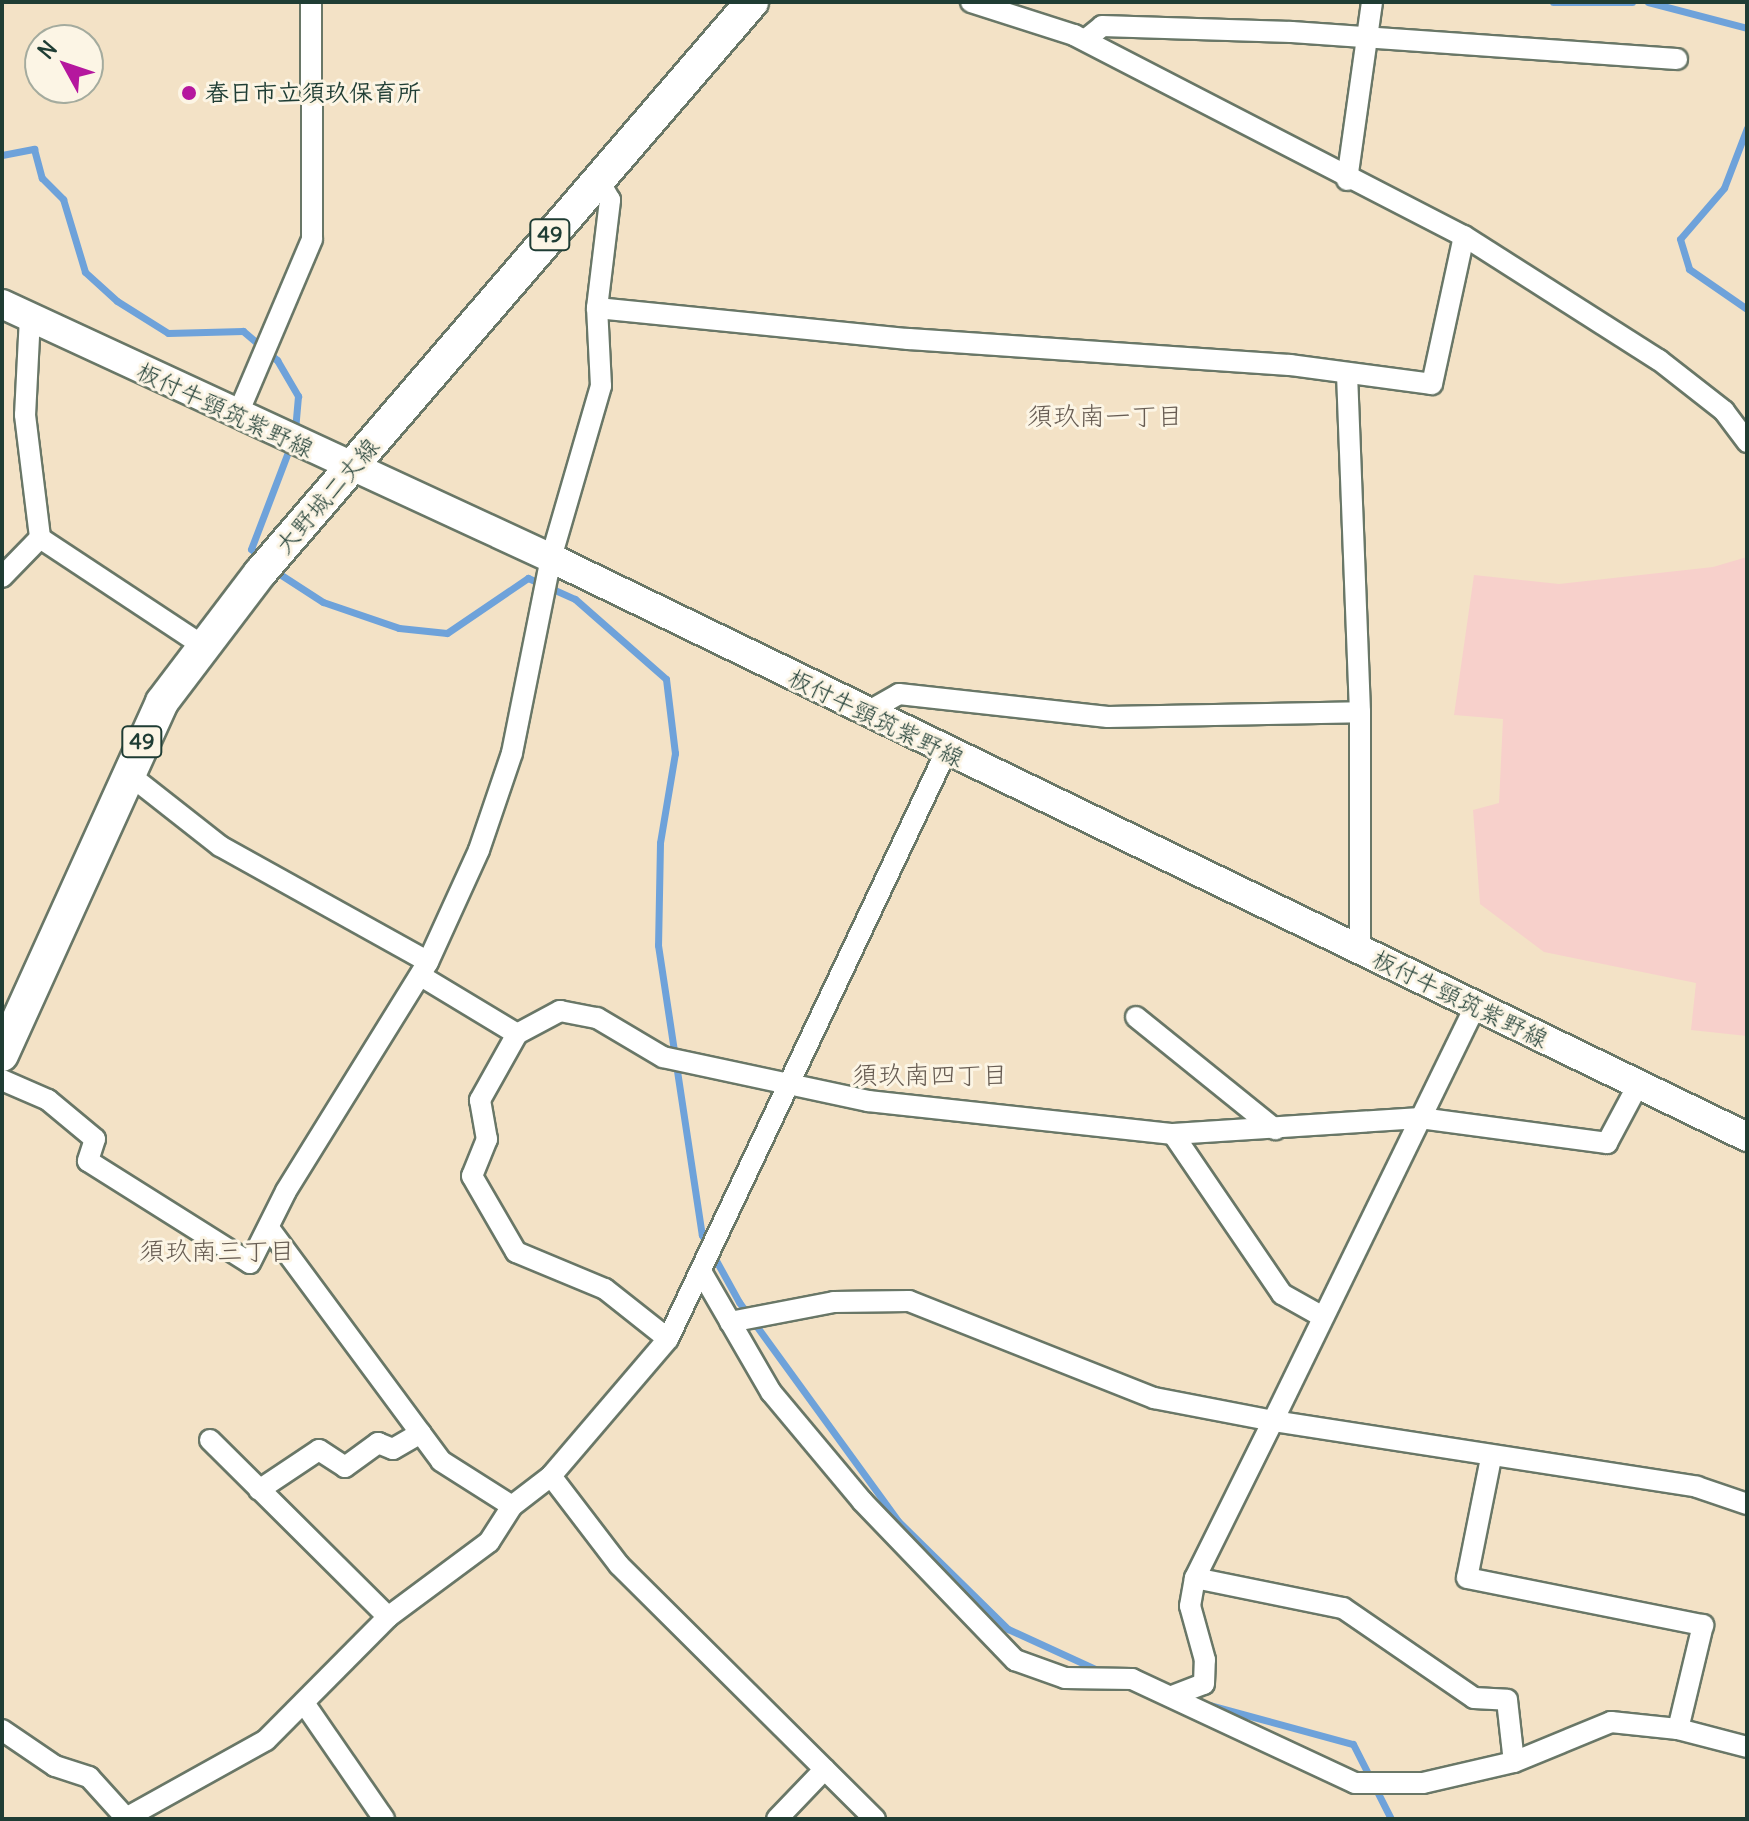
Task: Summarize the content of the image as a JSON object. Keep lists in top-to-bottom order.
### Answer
{
  "streets": {
    "main road": ["49", "板付牛頸筑紫野線", "大野城二丈線"]
  },
  "crossings": [
    ["板付牛頸筑紫野線", "大野城二丈線"]
  ],
  "districts": ["須玖南一丁目", "須玖南四丁目", "須玖南三丁目"],
  "places": ["春日市立須玖保育所"],
  "north": "top left"
}
